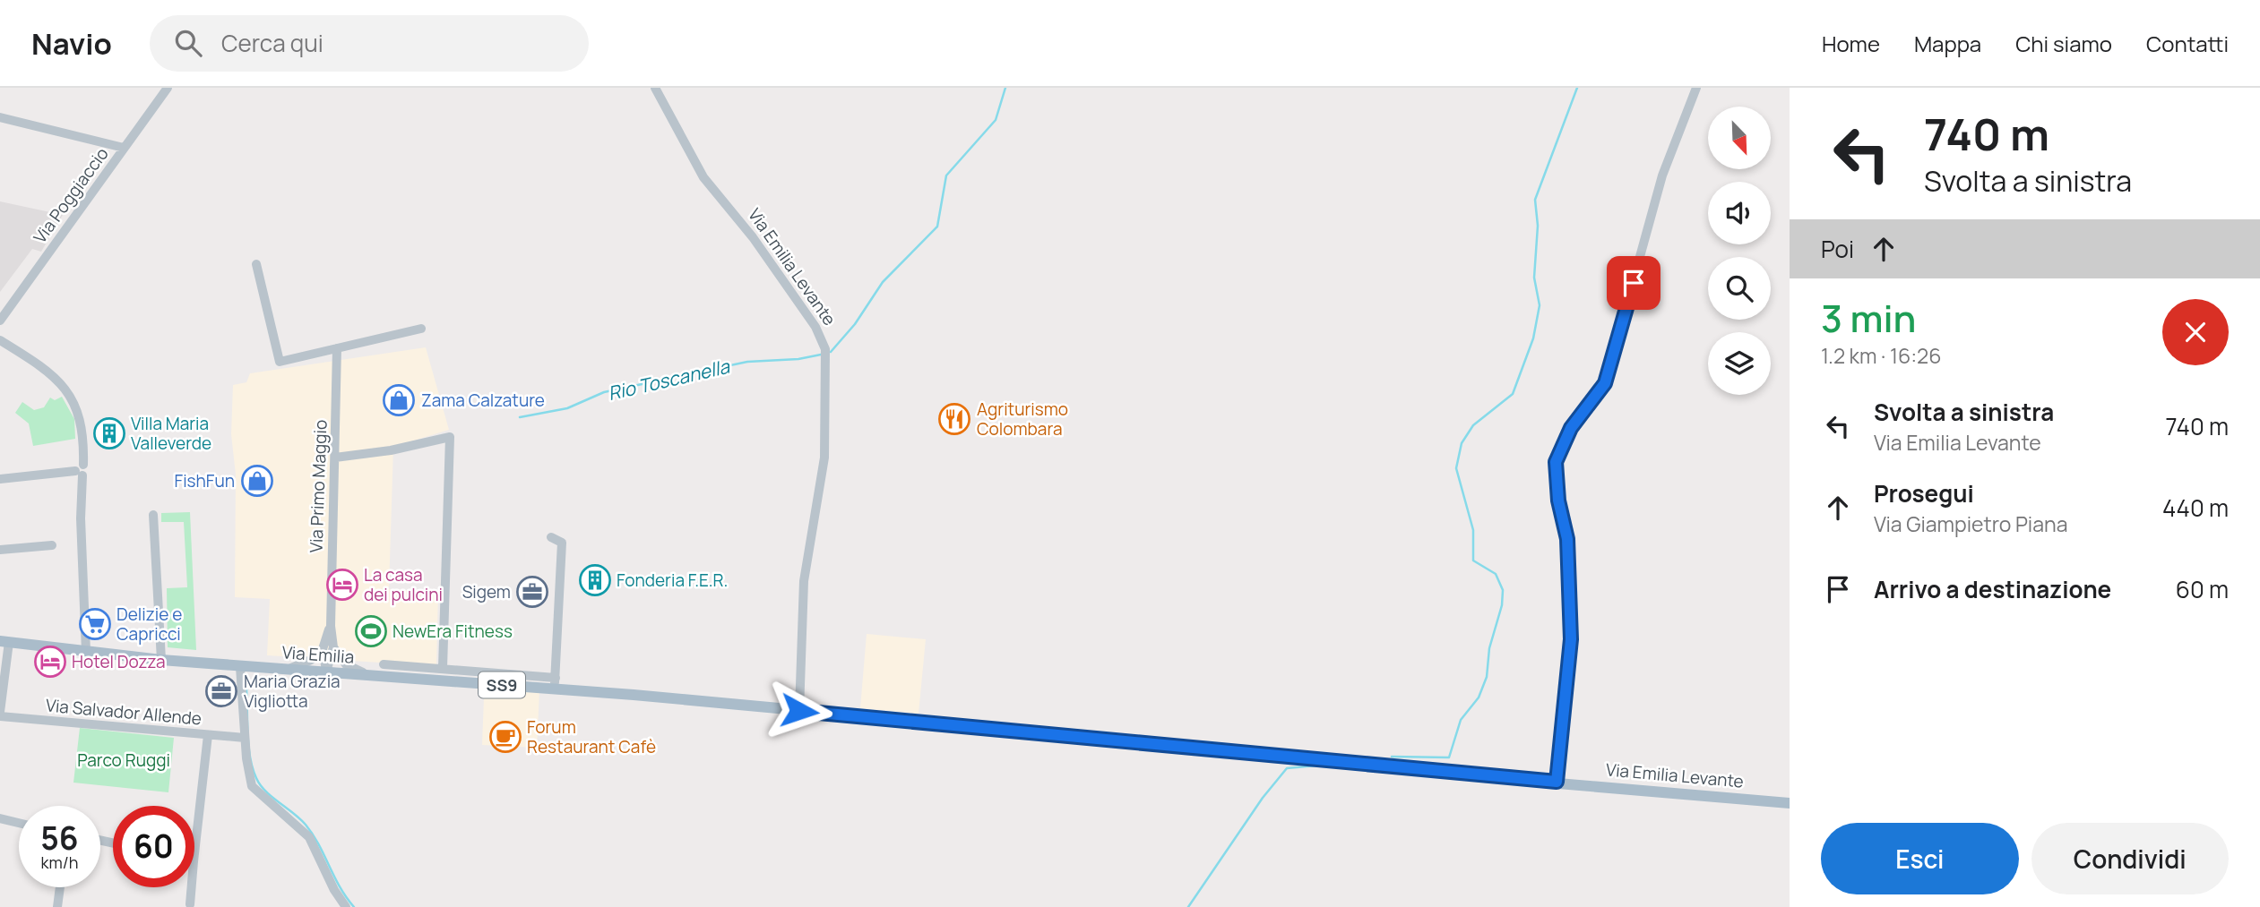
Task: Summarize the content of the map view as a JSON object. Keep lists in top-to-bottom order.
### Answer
{
  "streets": {
    "main road": ["Via Emilia Levante", "Via Emilia", "SS9"],
    "street": ["Via Poggiaccio", "Via Primo Maggio", "Via Salvador Allende"]
  },
  "crossings": [
    ["Via Emilia Levante", "Via Emilia"],
    ["Via Primo Maggio", "Via Emilia"]
  ],
  "water": ["Rio Toscanella"],
  "parks": ["Parco Ruggi"],
  "places": {
    "shop": ["Zama Calzature", "FishFun"],
    "restaurant": ["Agriturismo Colombara"],
    "building": ["Villa Maria Valleverde", "Fonderia F.E.R."],
    "hotel": ["La casa dei pulcini", "Hotel Dozza"],
    "office": ["Sigem", "Maria Grazia Vigliotta"],
    "supermarket": ["Delizie e Capricci"],
    "sports": ["NewEra Fitness"],
    "cafe": ["Forum Restaurant Cafè"]
  },
  "north": "bottom right",
  "page": {
    "header": "Navio",
    "search": "Cerca qui",
    "nav": [
      "Home",
      "Mappa",
      "Chi siamo",
      "Contatti"
    ],
    "turn": ["740 m", "Svolta a sinistra"],
    "then": "Poi",
    "heading": ["3 min", "1.2 km · 16:26"],
    "list": [
      {
        "name": "Svolta a sinistra",
        "note": "Via Emilia Levante",
        "value": "740 m"
      },
      {
        "name": "Prosegui",
        "note": "Via Giampietro Piana",
        "value": "440 m"
      },
      {
        "name": "Arrivo a destinazione",
        "value": "60 m"
      }
    ],
    "speed": "56 km/h",
    "limit": "60",
    "buttons": ["Esci", "Condividi"]
  }
}
